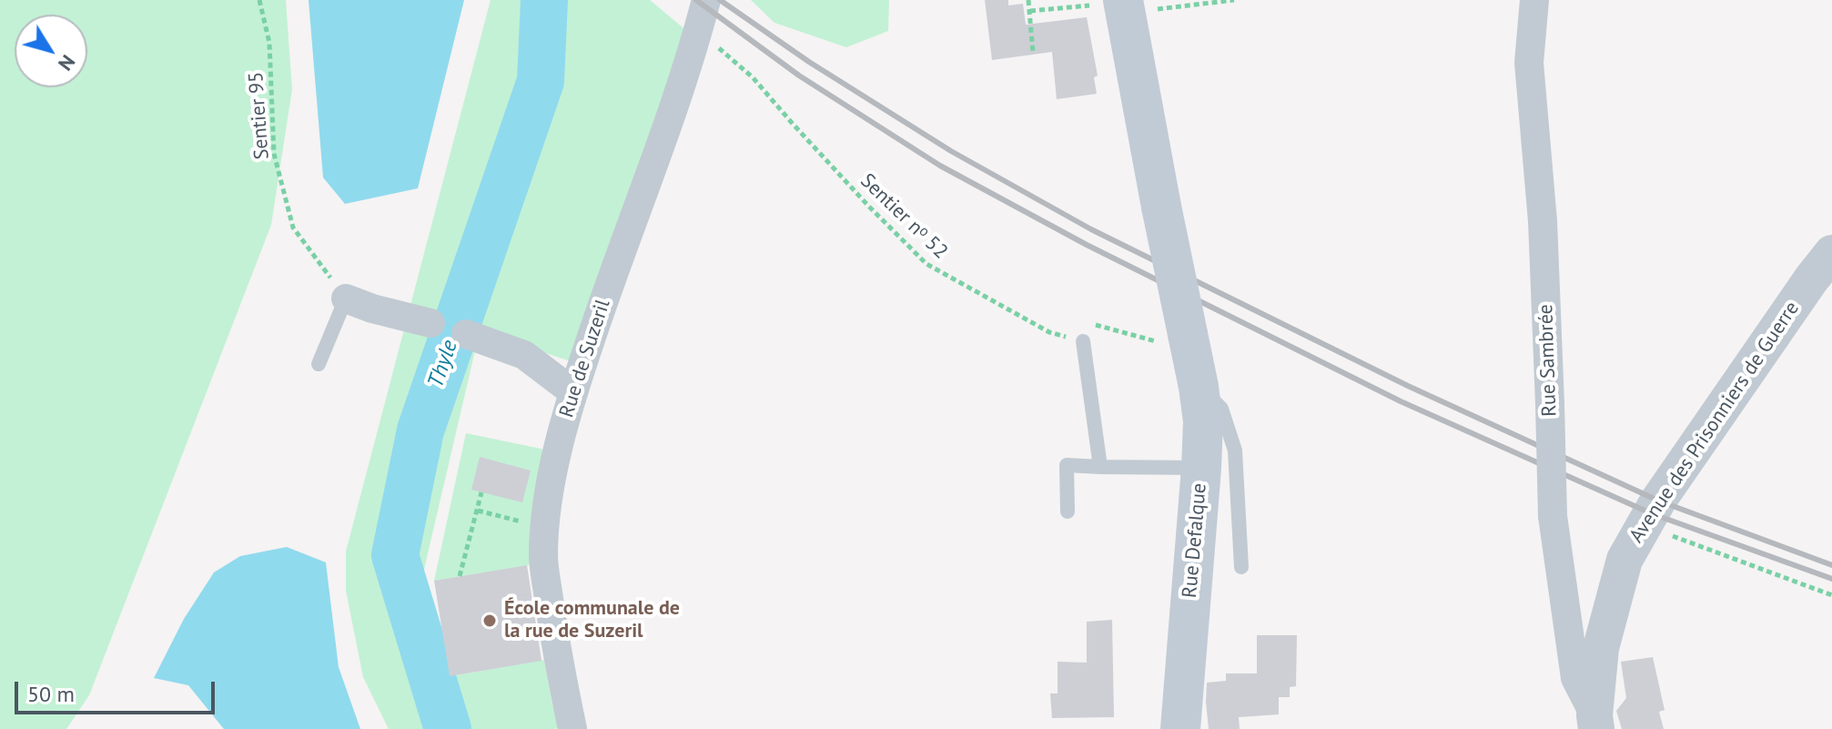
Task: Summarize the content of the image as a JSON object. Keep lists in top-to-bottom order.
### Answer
{
  "streets": {
    "main road": ["Rue Defalque"],
    "street": ["Rue de Suzeril", "Rue Sambrée", "Avenue des Prisonniers de Guerre"],
    "path": ["Sentier 95", "Sentier nᵒ 52"]
  },
  "crossings": [
    ["Sentier nᵒ 52", "Rue de Suzeril"],
    ["Rue Sambrée", "Avenue des Prisonniers de Guerre"]
  ],
  "water": ["Thyle"],
  "places": ["École communale de la rue de Suzeril"],
  "scale_bar": "50 m",
  "north": "bottom right"
}
